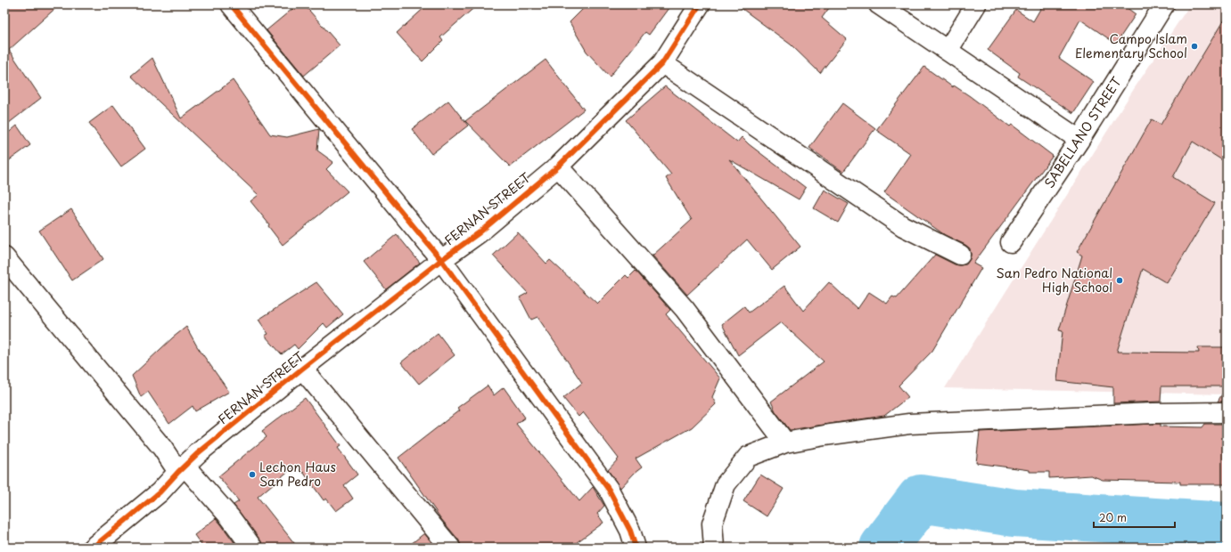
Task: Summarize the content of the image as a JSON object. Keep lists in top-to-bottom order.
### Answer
{
  "streets": {
    "street": ["SABELLANO STREET", "FERNAN STREET"]
  },
  "places": ["Campo Islam Elementary School", "San Pedro National High School", "Lechon Haus San Pedro"],
  "scale_bar": "20 m"
}
